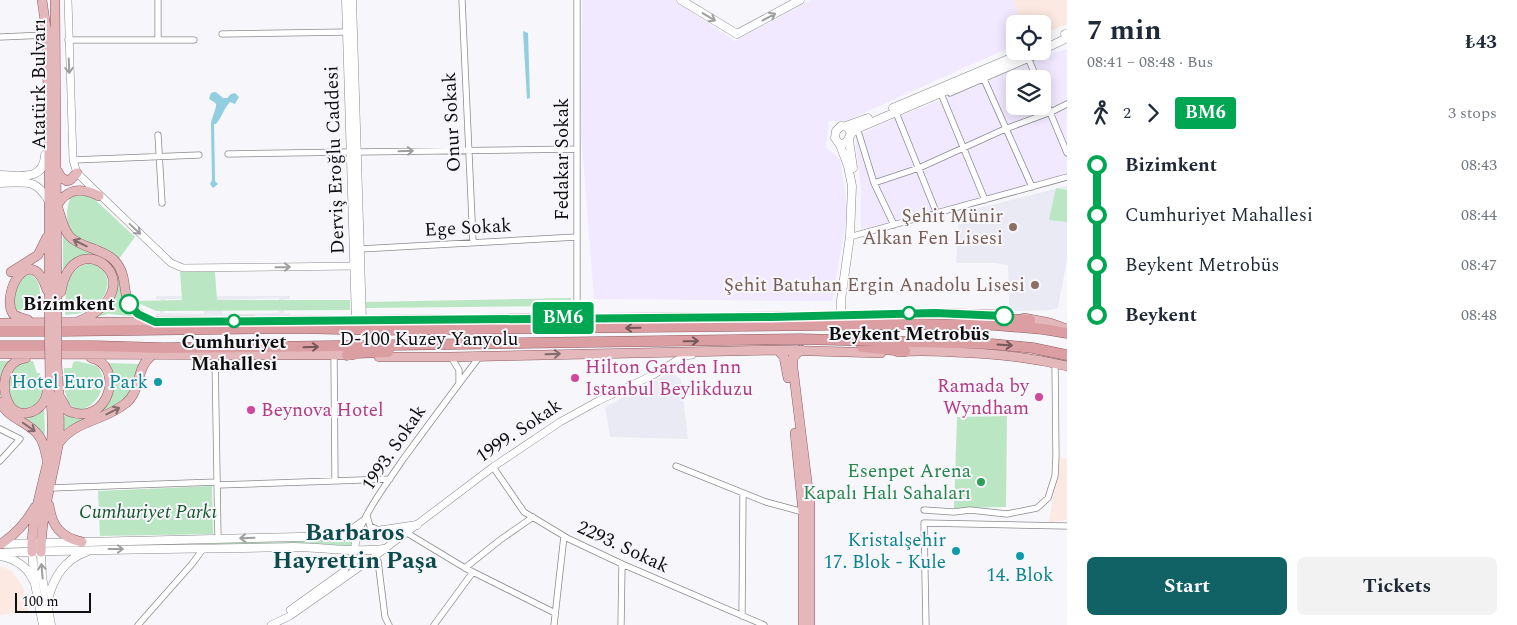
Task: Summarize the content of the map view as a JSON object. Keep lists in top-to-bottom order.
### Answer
{
  "streets": {
    "main road": ["Atatürk Bulvarı", "Derviş Eroğlu Caddesi", "D-100 Kuzey Yanyolu"],
    "street": [
      "Onur Sokak",
      "Fedakar Sokak",
      "Ege Sokak",
      "1999. Sokak",
      "1993. Sokak",
      "2293. Sokak"
    ]
  },
  "crossings": [
    ["Onur Sokak", "Ege Sokak"],
    ["Fedakar Sokak", "Ege Sokak"],
    ["Derviş Eroğlu Caddesi", "Ege Sokak"],
    ["D-100 Kuzey Yanyolu", "1999. Sokak"],
    ["D-100 Kuzey Yanyolu", "1993. Sokak"],
    ["1999. Sokak", "2293. Sokak"]
  ],
  "districts": ["Barbaros Hayrettin Paşa"],
  "parks": ["Cumhuriyet Parkı"],
  "places": [
    "Şehit Münir Alkan Fen Lisesi",
    "Şehit Batuhan Ergin Anadolu Lisesi",
    "Bizimkent",
    "Beykent Metrobüs",
    "Cumhuriyet Mahallesi",
    "Hilton Garden Inn Istanbul Beylikduzu",
    "Hotel Euro Park",
    "Ramada by Wyndham",
    "Beynova Hotel",
    "Esenpet Arena Kapalı Halı Sahaları",
    "Kristalşehir 17. Blok - Kule",
    "14. Blok"
  ],
  "lines": ["bus line BM6"],
  "scale_bar": "100 m",
  "page": {
    "on_map": "BM6",
    "heading": ["7 min", "08:41 – 08:48 · Bus", "₺43"],
    "legs": ["2", "BM6", "3 stops"],
    "list": [
      {
        "name": "Bizimkent",
        "value": "08:43"
      },
      {
        "name": "Cumhuriyet Mahallesi",
        "value": "08:44"
      },
      {
        "name": "Beykent Metrobüs",
        "value": "08:47"
      },
      {
        "name": "Beykent",
        "value": "08:48"
      }
    ],
    "buttons": ["Start", "Tickets"],
    "scale": "100 m"
  }
}
